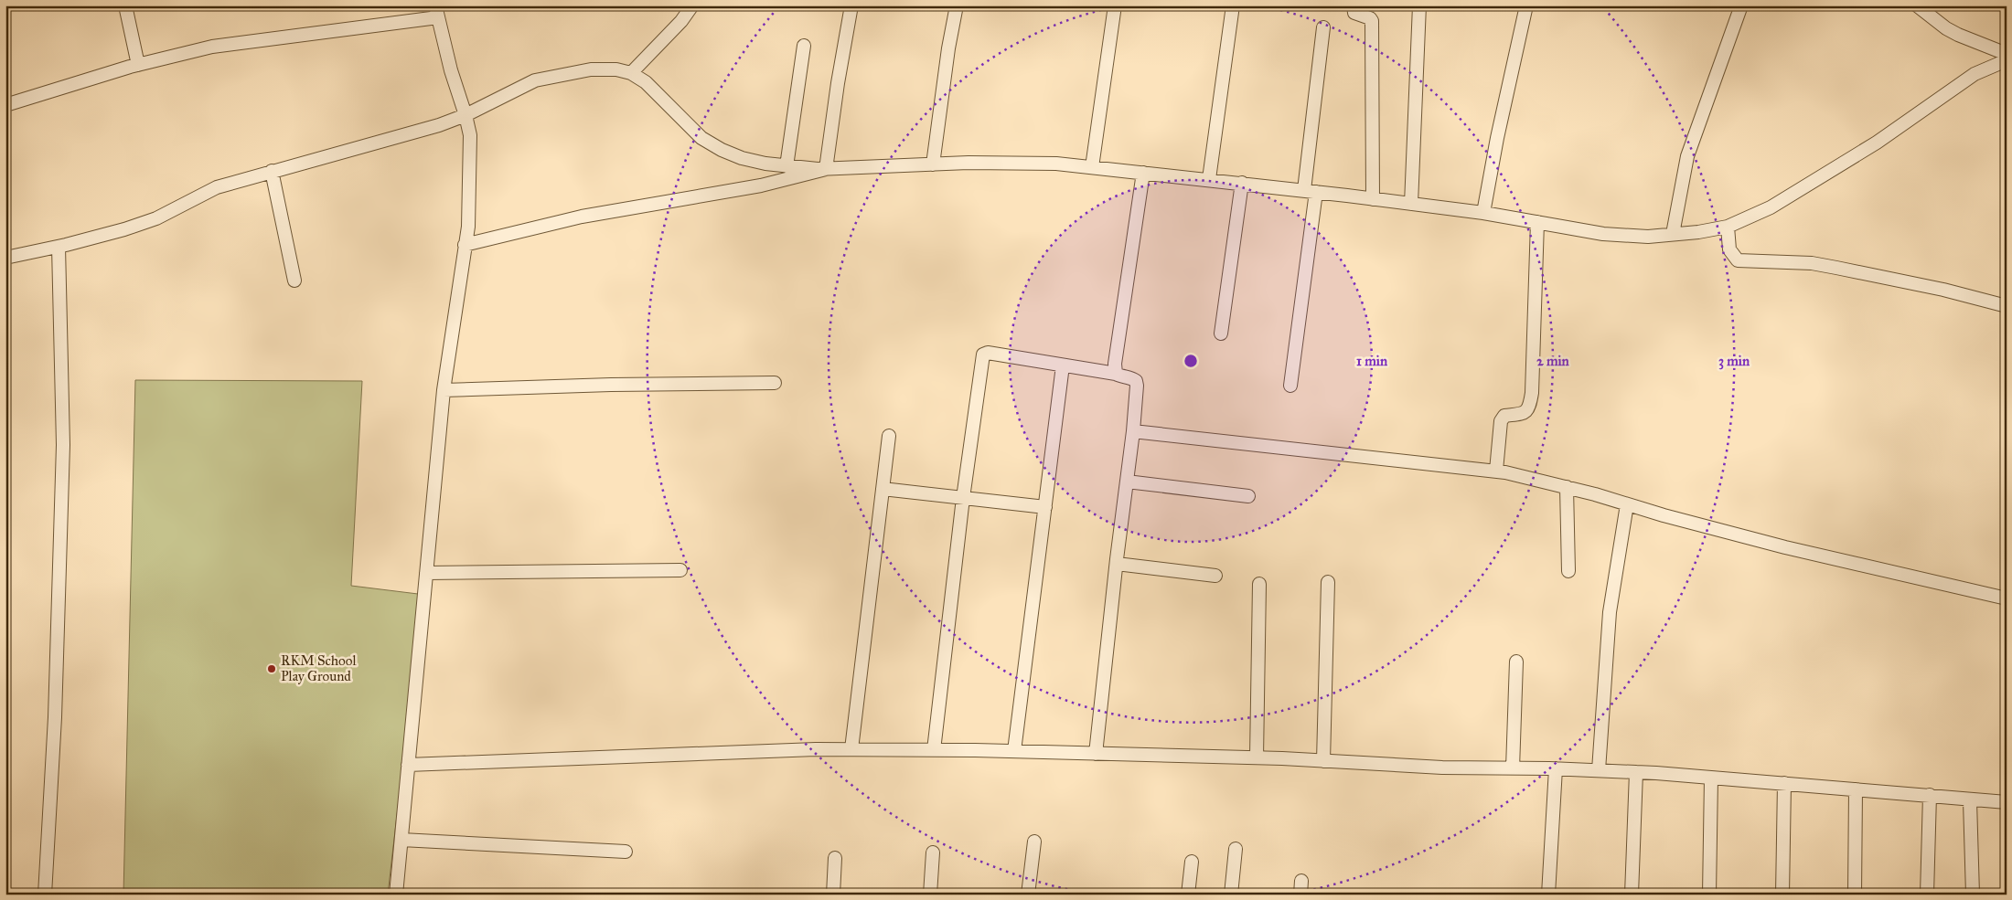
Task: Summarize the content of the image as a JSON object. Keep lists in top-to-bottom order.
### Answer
{
  "places": ["RKM School Play Ground"],
  "rings": ["1 min", "2 min", "3 min"]
}
